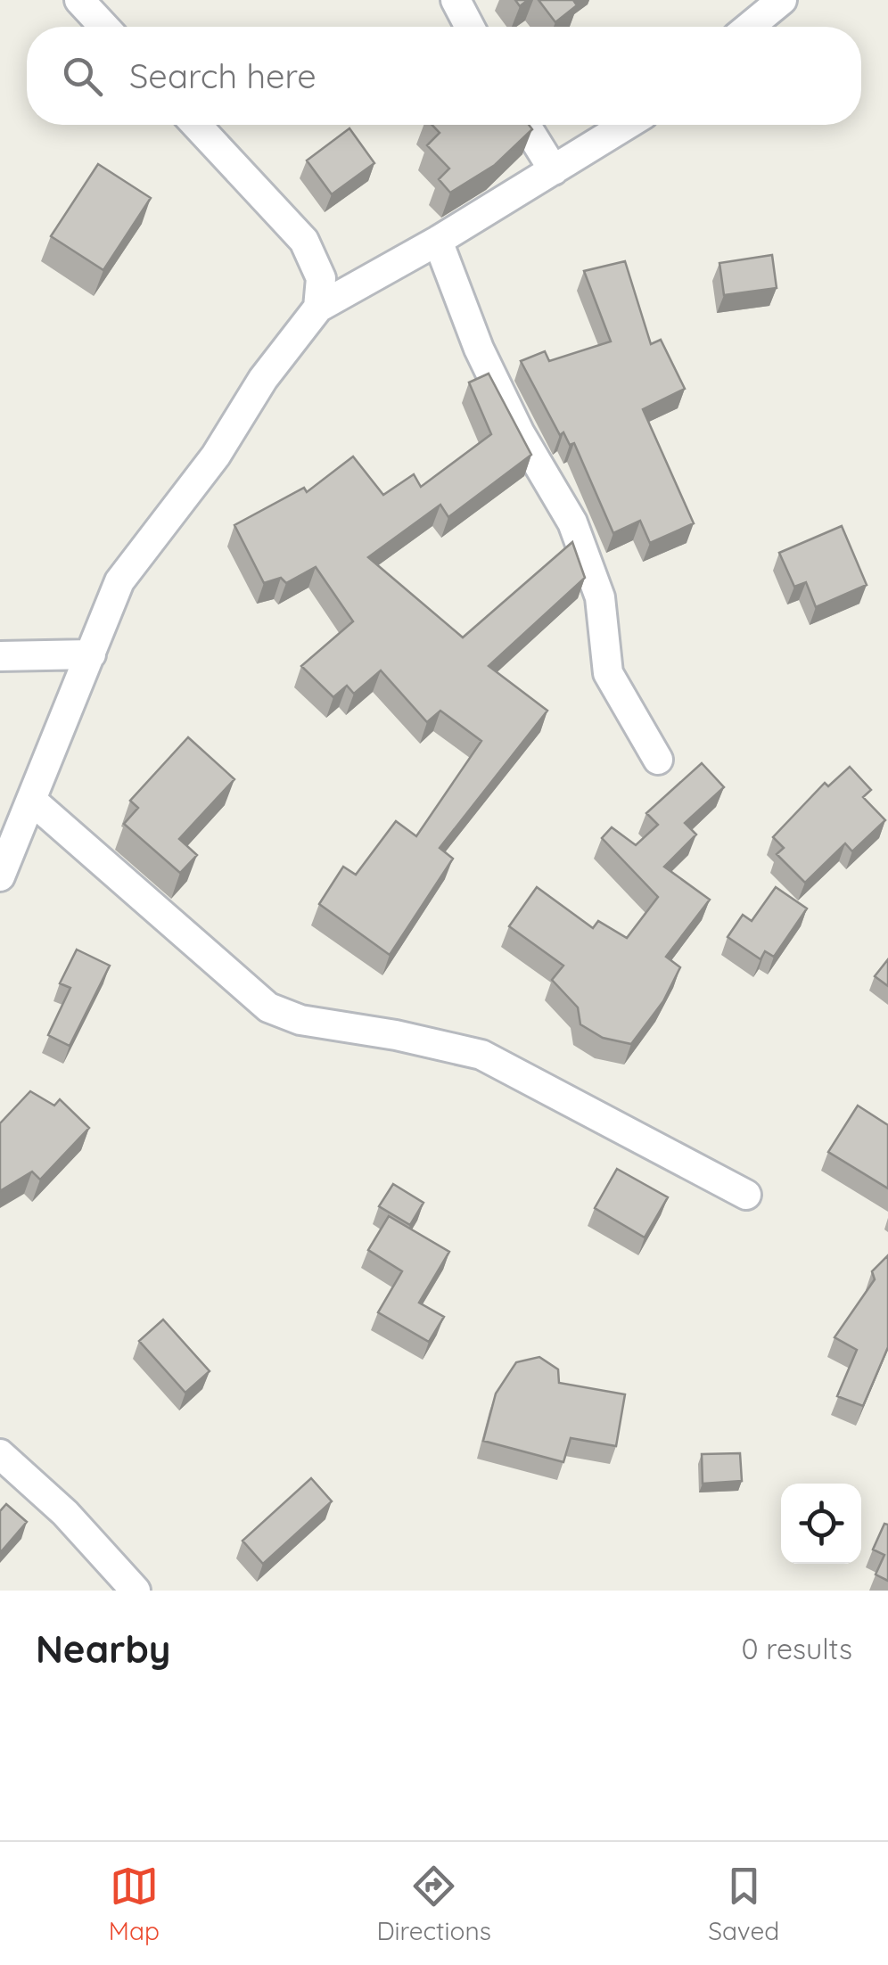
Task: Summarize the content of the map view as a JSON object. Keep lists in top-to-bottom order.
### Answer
{
  "page": {
    "search": "Search here",
    "heading": ["Nearby", "0 results"],
    "nav": ["Map", "Directions", "Saved"]
  }
}
